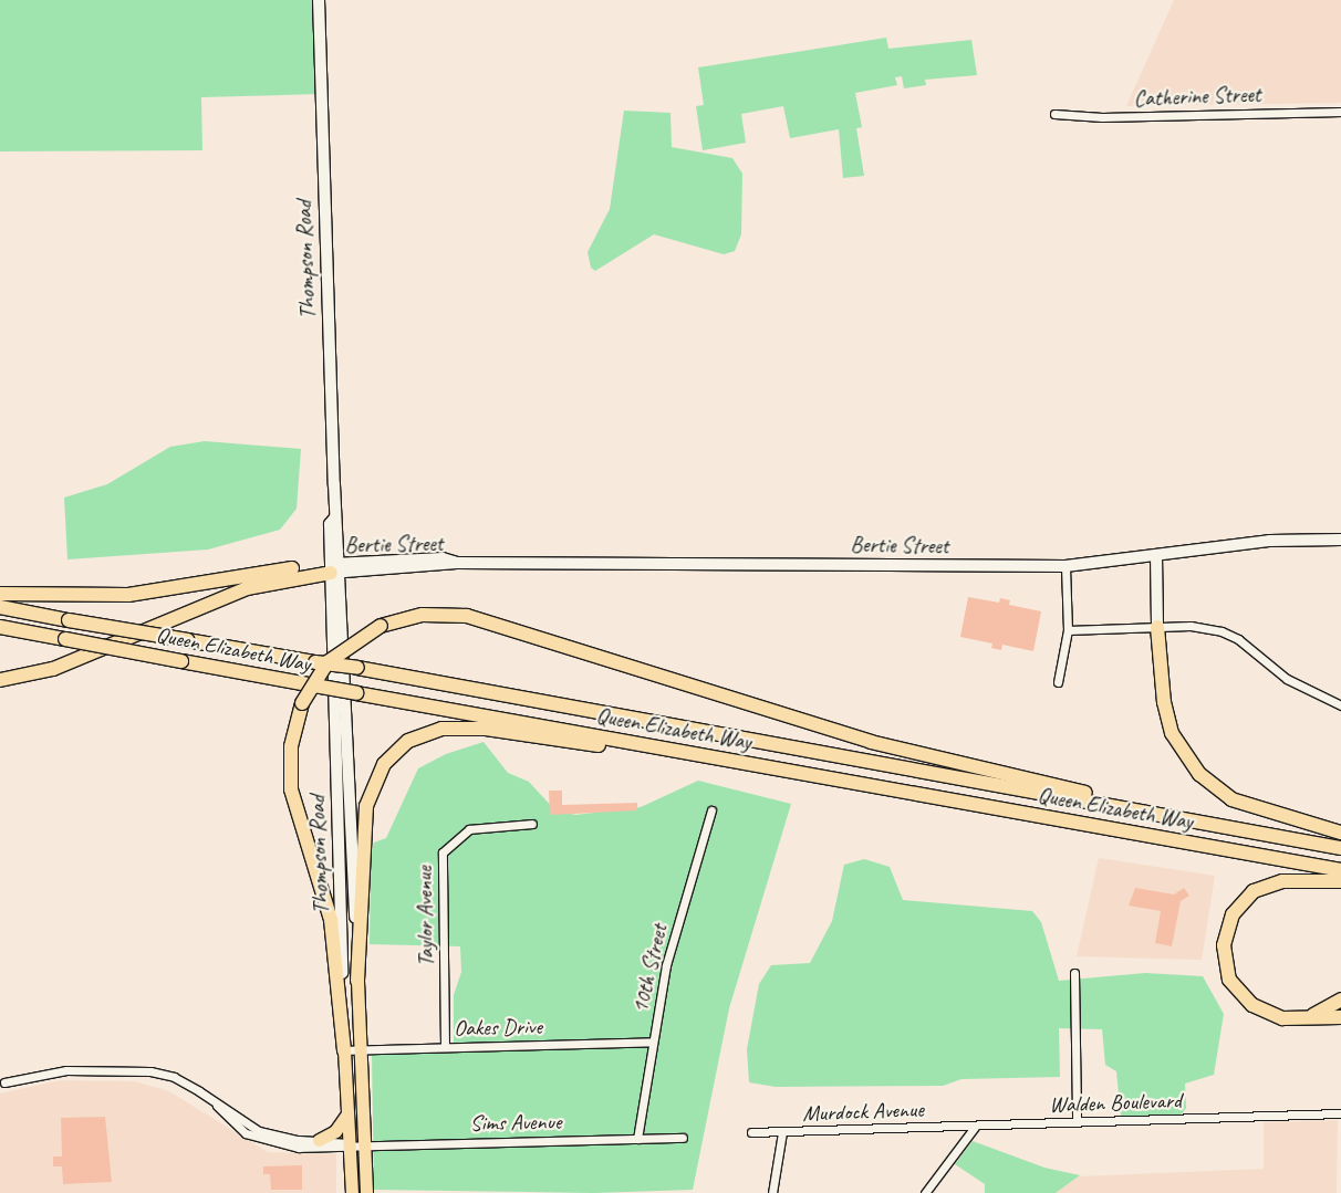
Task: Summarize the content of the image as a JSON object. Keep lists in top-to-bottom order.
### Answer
{
  "streets": {
    "highway": ["Queen Elizabeth Way"],
    "main road": ["Thompson Road", "Bertie Street"],
    "street": [
      "Catherine Street",
      "Taylor Avenue",
      "10th Street",
      "Oakes Drive",
      "Walden Boulevard",
      "Murdock Avenue",
      "Sims Avenue"
    ]
  },
  "crossings": [
    ["Thompson Road", "Bertie Street"],
    ["Thompson Road", "Oakes Drive"],
    ["Thompson Road", "Sims Avenue"],
    ["Taylor Avenue", "Oakes Drive"],
    ["10th Street", "Oakes Drive"],
    ["10th Street", "Sims Avenue"],
    ["Walden Boulevard", "Murdock Avenue"]
  ]
}
